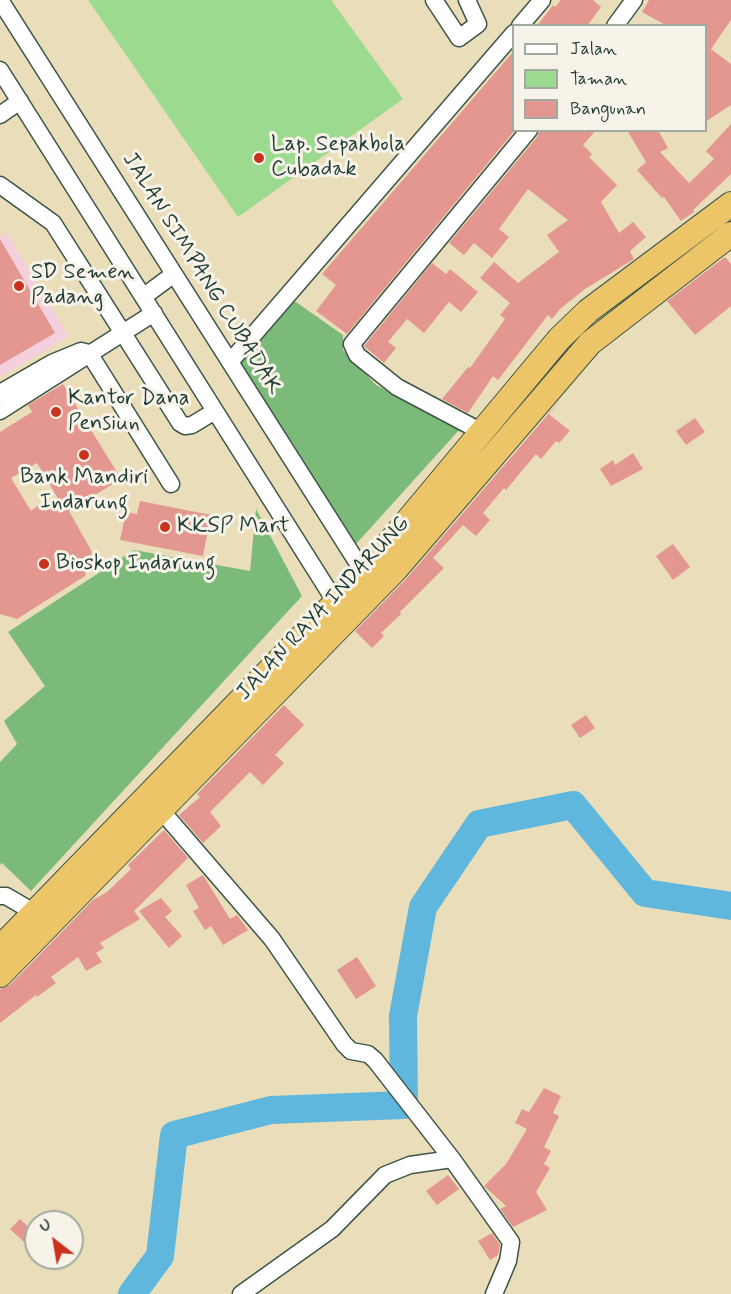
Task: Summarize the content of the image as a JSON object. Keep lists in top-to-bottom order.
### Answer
{
  "streets": {
    "highway": ["JALAN RAYA INDARUNG"],
    "street": ["JALAN SIMPANG CUBADAK"]
  },
  "crossings": [
    ["JALAN SIMPANG CUBADAK", "JALAN RAYA INDARUNG"]
  ],
  "places": [
    "Lap. Sepakbola Cubadak",
    "SD Semen Padang",
    "Kantor Dana Pensiun",
    "Bank Mandiri Indarung",
    "KKSP Mart",
    "Bioskop Indarung"
  ],
  "legend": ["Jalan", "Taman", "Bangunan"],
  "north": "top left"
}
